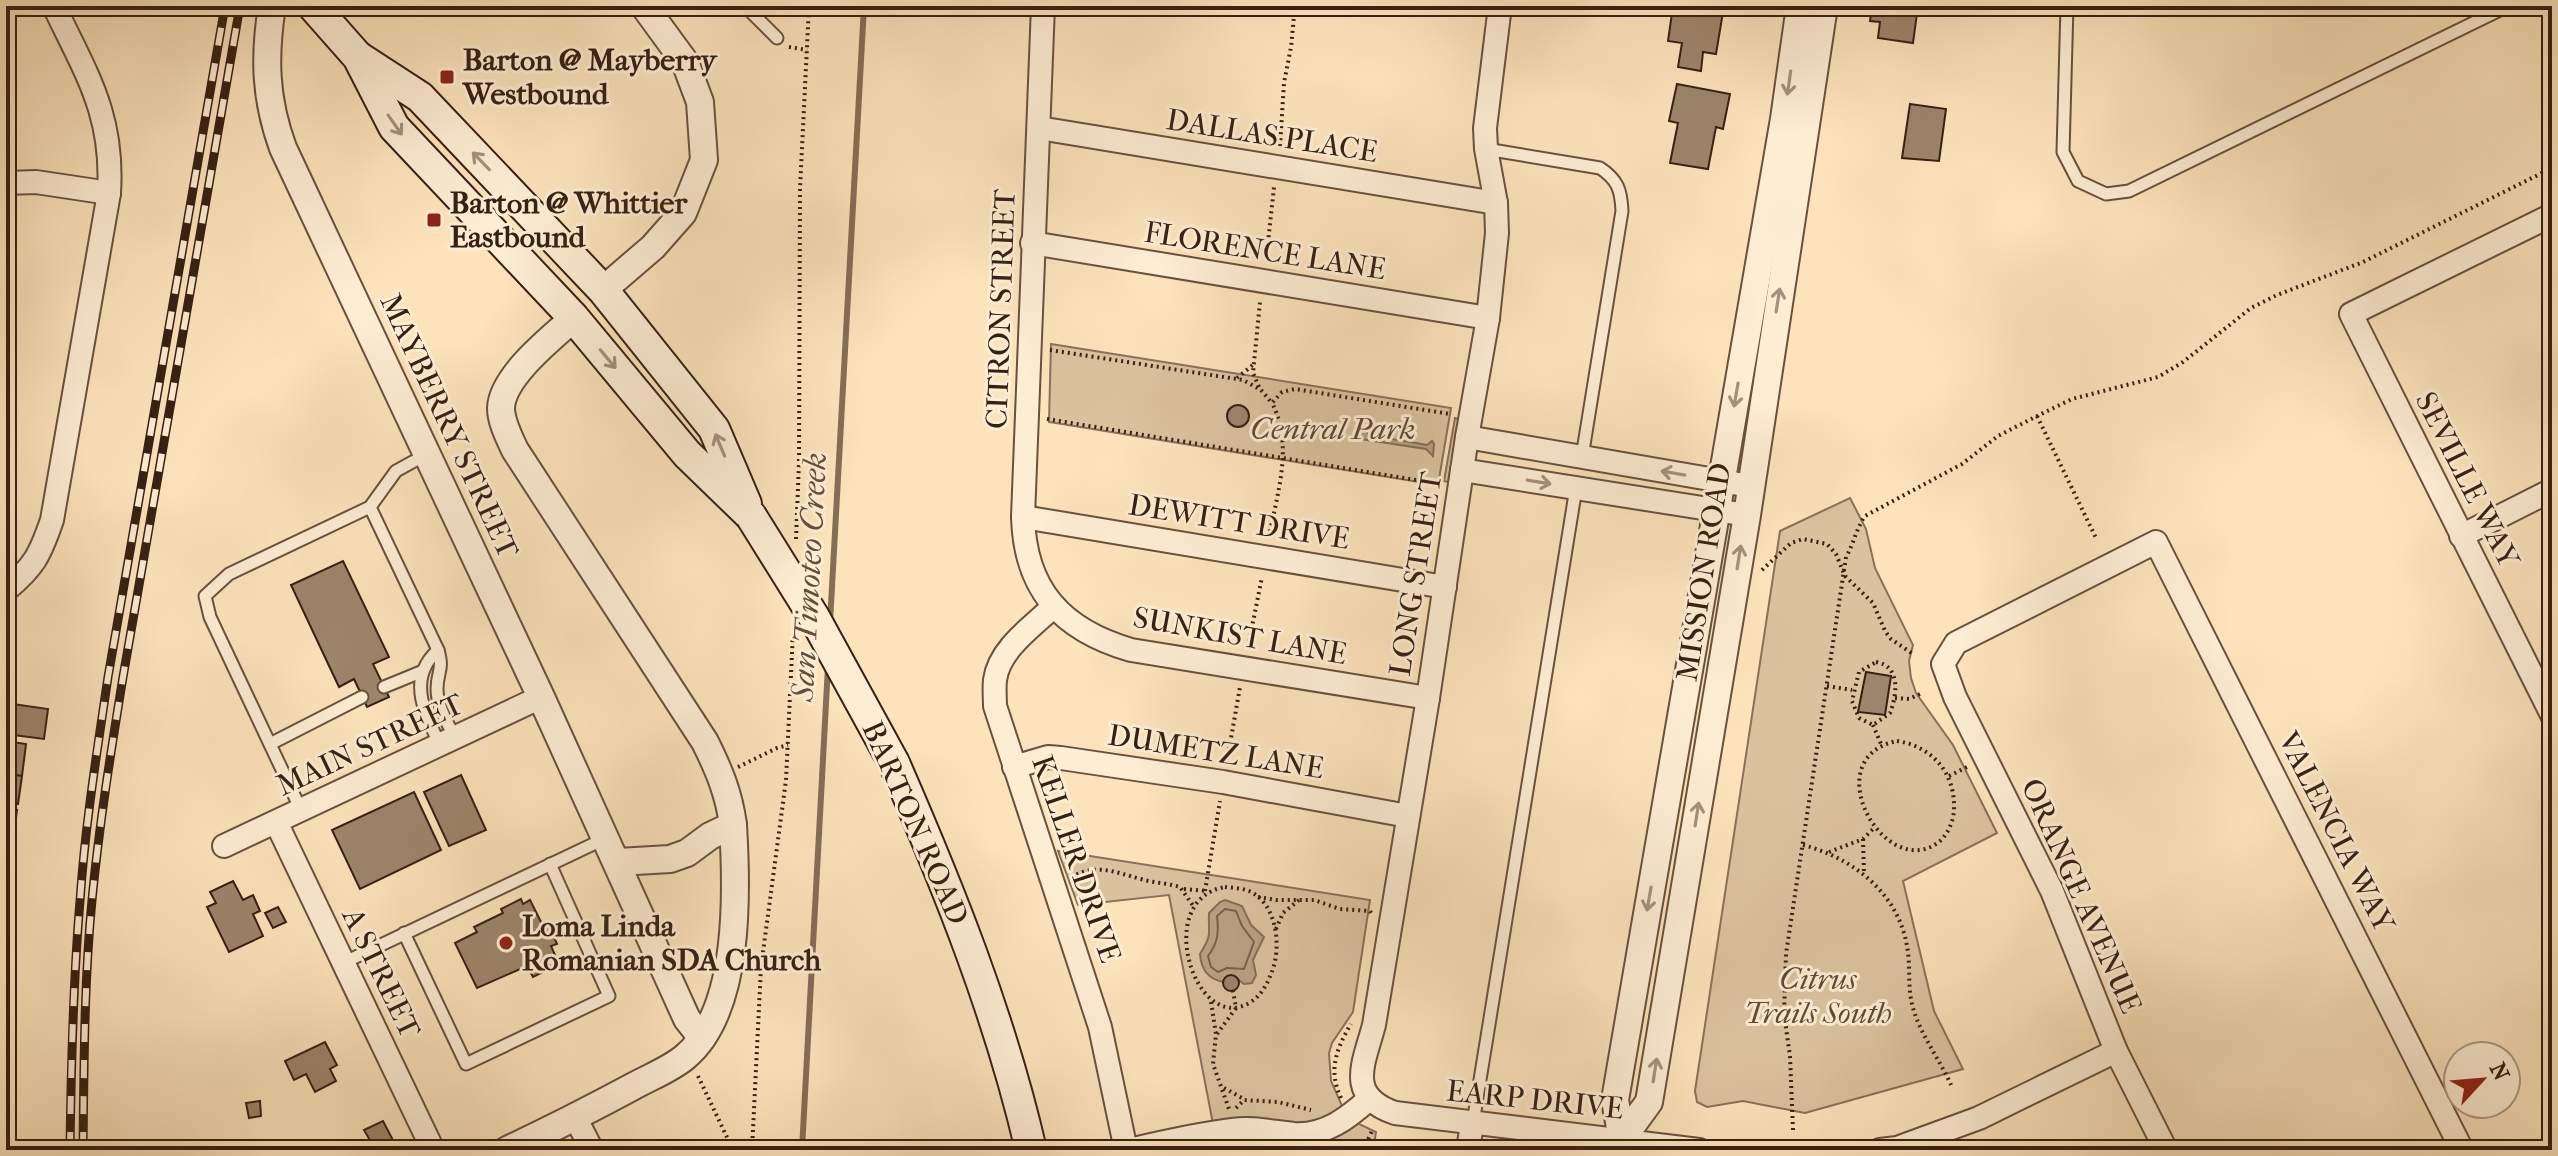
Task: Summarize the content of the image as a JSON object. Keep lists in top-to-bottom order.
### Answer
{
  "streets": {
    "main road": ["BARTON ROAD"],
    "street": [
      "DALLAS PLACE",
      "FLORENCE LANE",
      "CITRON STREET",
      "MAYBERRY STREET",
      "SEVILLE WAY",
      "DEWITT DRIVE",
      "MISSION ROAD",
      "LONG STREET",
      "SUNKIST LANE",
      "MAIN STREET",
      "DUMETZ LANE",
      "VALENCIA WAY",
      "KELLER DRIVE",
      "ORANGE AVENUE",
      "A STREET",
      "EARP DRIVE"
    ]
  },
  "crossings": [
    ["DALLAS PLACE", "CITRON STREET"],
    ["DALLAS PLACE", "LONG STREET"],
    ["FLORENCE LANE", "CITRON STREET"],
    ["FLORENCE LANE", "LONG STREET"],
    ["CITRON STREET", "DEWITT DRIVE"],
    ["CITRON STREET", "SUNKIST LANE"],
    ["CITRON STREET", "KELLER DRIVE"],
    ["MAYBERRY STREET", "MAIN STREET"],
    ["MAYBERRY STREET", "BARTON ROAD"],
    ["DEWITT DRIVE", "LONG STREET"],
    ["MISSION ROAD", "EARP DRIVE"],
    ["LONG STREET", "SUNKIST LANE"],
    ["LONG STREET", "DUMETZ LANE"],
    ["LONG STREET", "EARP DRIVE"],
    ["SUNKIST LANE", "KELLER DRIVE"],
    ["MAIN STREET", "A STREET"],
    ["DUMETZ LANE", "KELLER DRIVE"],
    ["VALENCIA WAY", "ORANGE AVENUE"]
  ],
  "water": ["San Timoteo Creek"],
  "parks": ["Central Park", "Citrus Trails South"],
  "places": {
    "transit": ["Barton @ Mayberry Westbound", "Barton @ Whittier Eastbound"],
    "other": ["Loma Linda Romanian SDA Church"]
  },
  "north": "top right"
}
